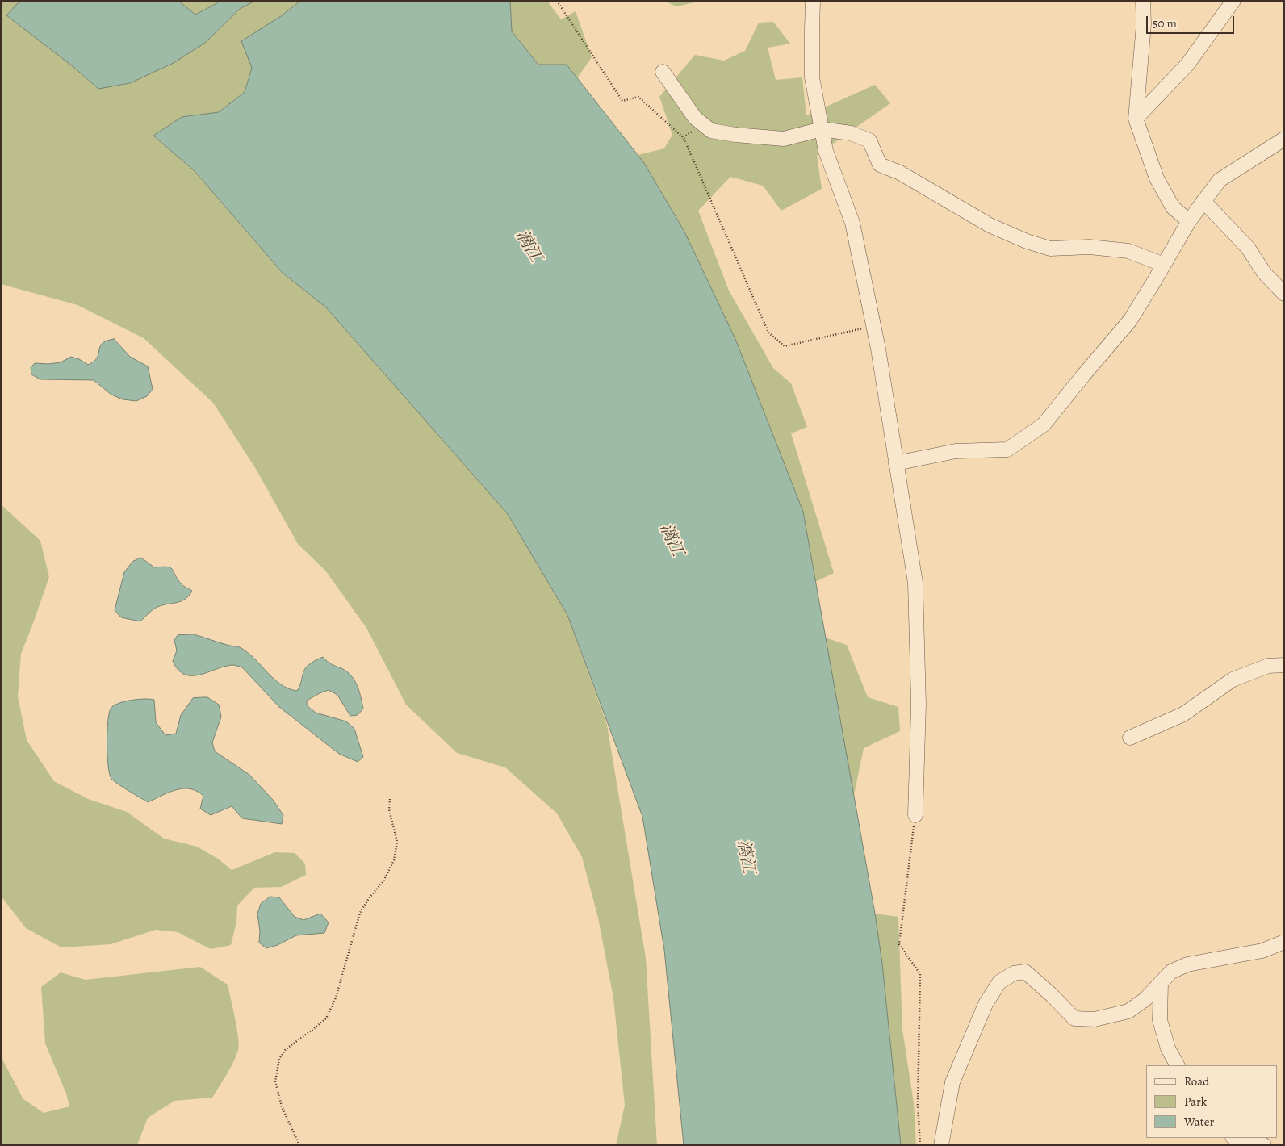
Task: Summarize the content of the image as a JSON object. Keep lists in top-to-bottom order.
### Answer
{
  "water": ["漓江"],
  "legend": ["Road", "Park", "Water"],
  "scale_bar": "50 m"
}
